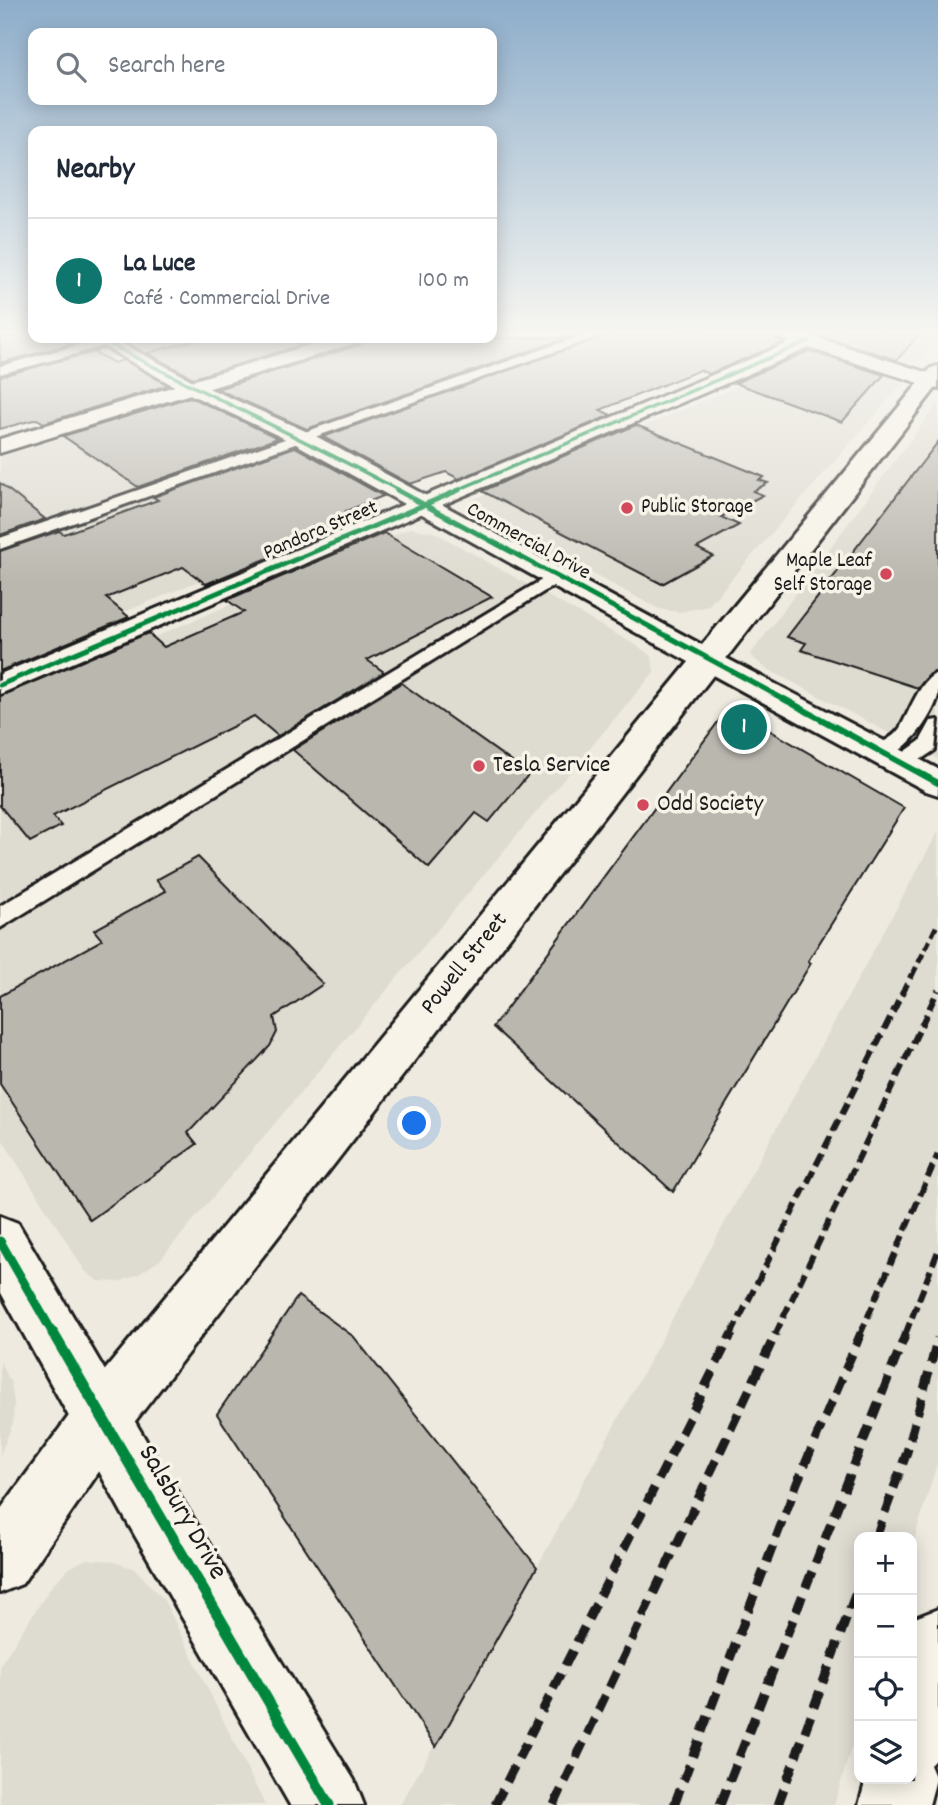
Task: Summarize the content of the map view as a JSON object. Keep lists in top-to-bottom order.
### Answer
{
  "streets": {
    "street": [
      "Pandora Street",
      "Commercial Drive",
      "Powell Street",
      "Salsbury Drive"
    ]
  },
  "crossings": [
    ["Pandora Street", "Commercial Drive"],
    ["Commercial Drive", "Powell Street"],
    ["Powell Street", "Salsbury Drive"]
  ],
  "places": [
    "Public Storage",
    "Maple Leaf Self Storage",
    "Tesla Service",
    "Odd Society"
  ],
  "page": {
    "search": "Search here",
    "heading": "Nearby",
    "list": [
      {
        "mark": "1",
        "name": "La Luce",
        "note": "Café · Commercial Drive",
        "value": "100 m"
      }
    ],
    "pins": "1",
    "map_buttons": ["+", "−"]
  }
}
